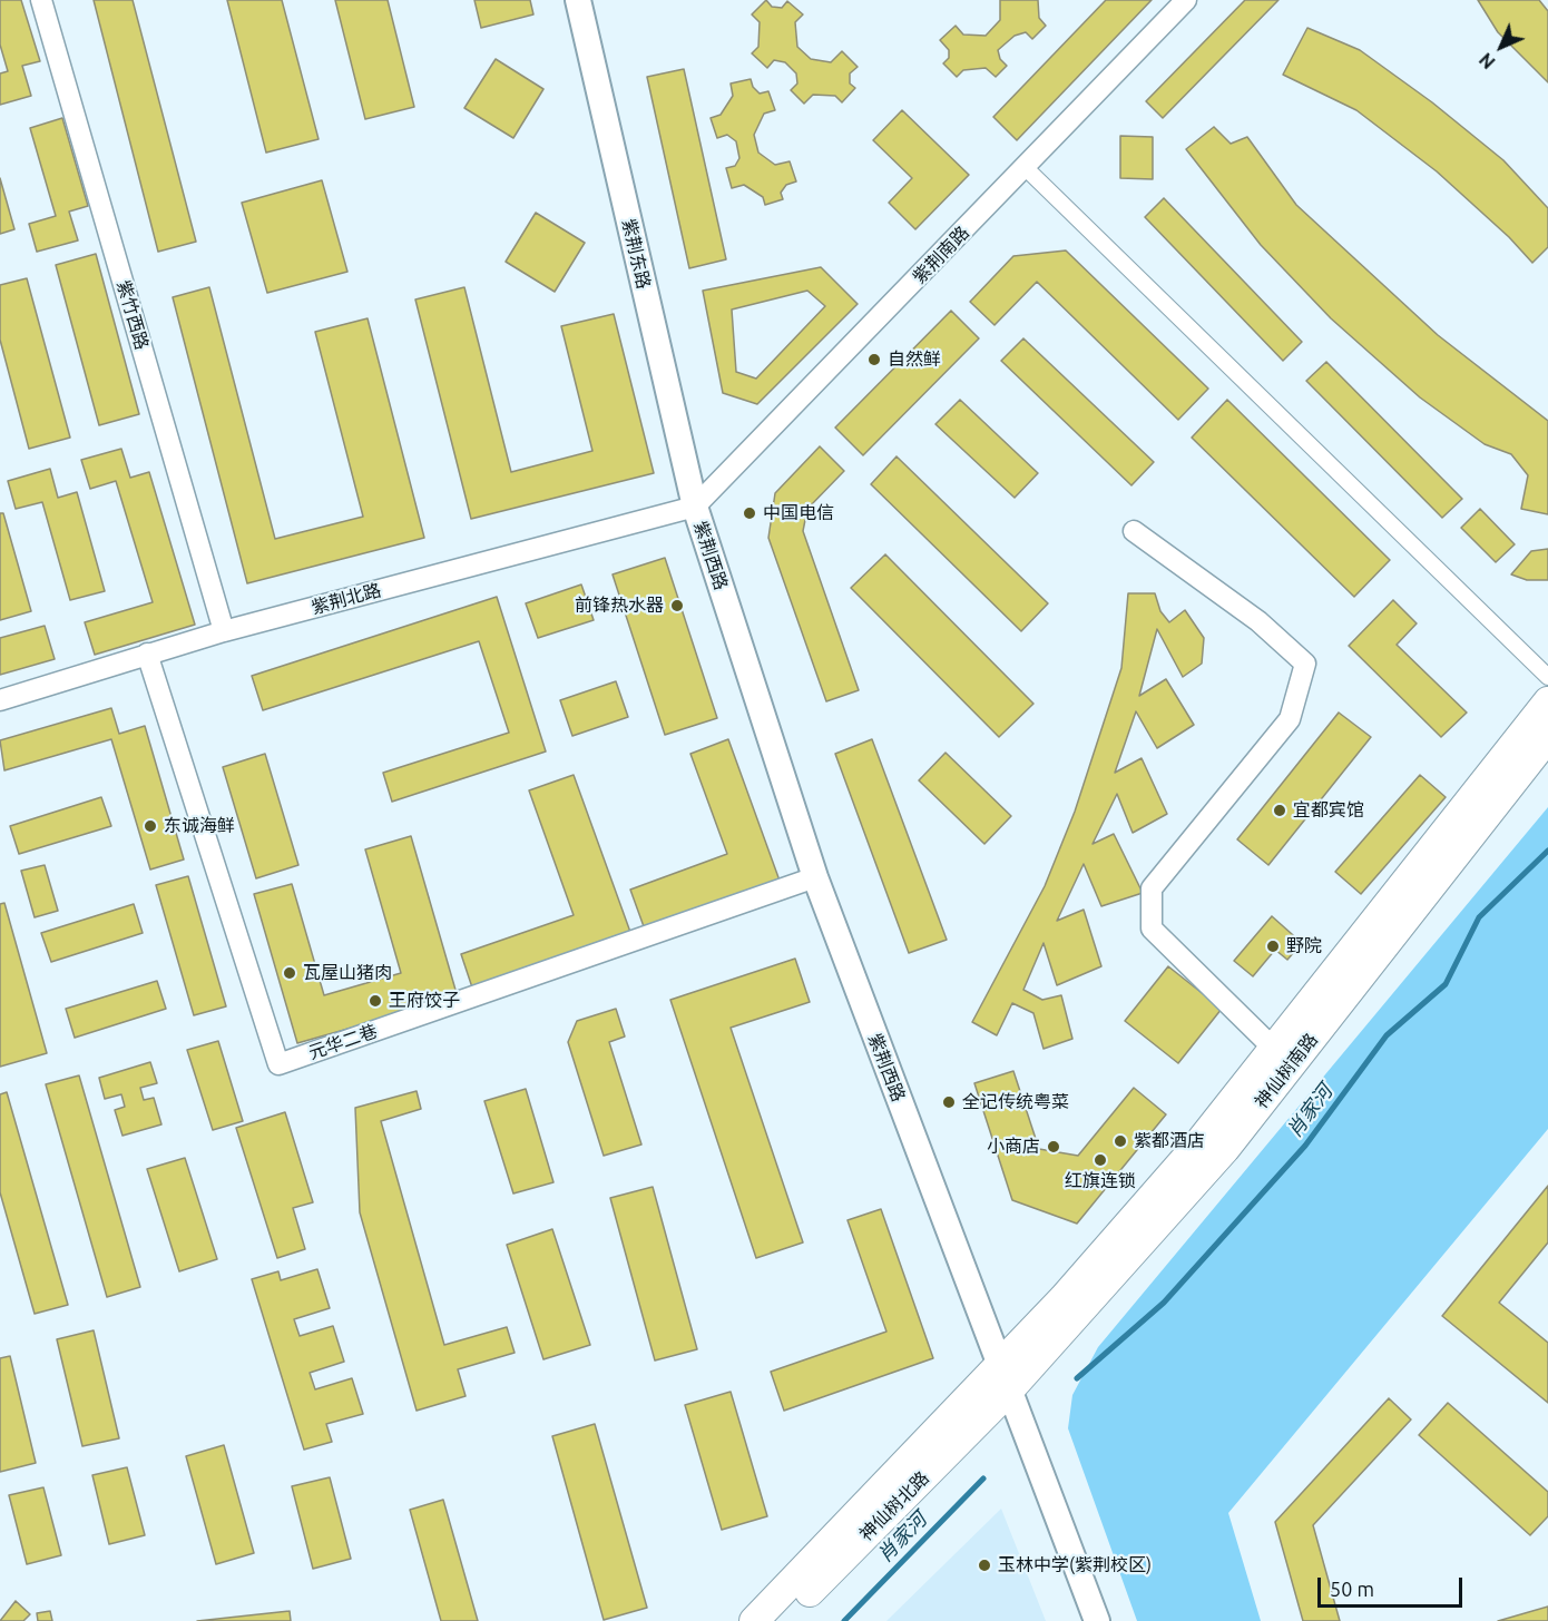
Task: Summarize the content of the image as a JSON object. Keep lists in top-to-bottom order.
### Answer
{
  "streets": {
    "main road": ["神仙树南路", "神仙树北路"],
    "street": [
      "紫荆东路",
      "紫荆南路",
      "紫竹西路",
      "紫荆西路",
      "紫荆北路",
      "元华二巷"
    ]
  },
  "crossings": [
    ["紫荆东路", "紫荆南路"],
    ["紫荆东路", "紫荆西路"],
    ["紫荆东路", "紫荆北路"],
    ["紫荆南路", "紫荆西路"],
    ["紫荆南路", "紫荆北路"],
    ["紫竹西路", "紫荆北路"],
    ["紫荆西路", "紫荆北路"],
    ["紫荆西路", "元华二巷"],
    ["紫荆西路", "神仙树南路"],
    ["紫荆西路", "神仙树北路"],
    ["紫荆北路", "元华二巷"],
    ["神仙树南路", "神仙树北路"]
  ],
  "water": ["肖家河"],
  "places": [
    "自然鲜",
    "中国电信",
    "前锋热水器",
    "宜都宾馆",
    "东诚海鲜",
    "野院",
    "瓦屋山猪肉",
    "王府饺子",
    "全记传统粤菜",
    "紫都酒店",
    "小商店",
    "红旗连锁",
    "玉林中学(紫荆校区)"
  ],
  "scale_bar": "50 m",
  "north": "bottom left"
}
